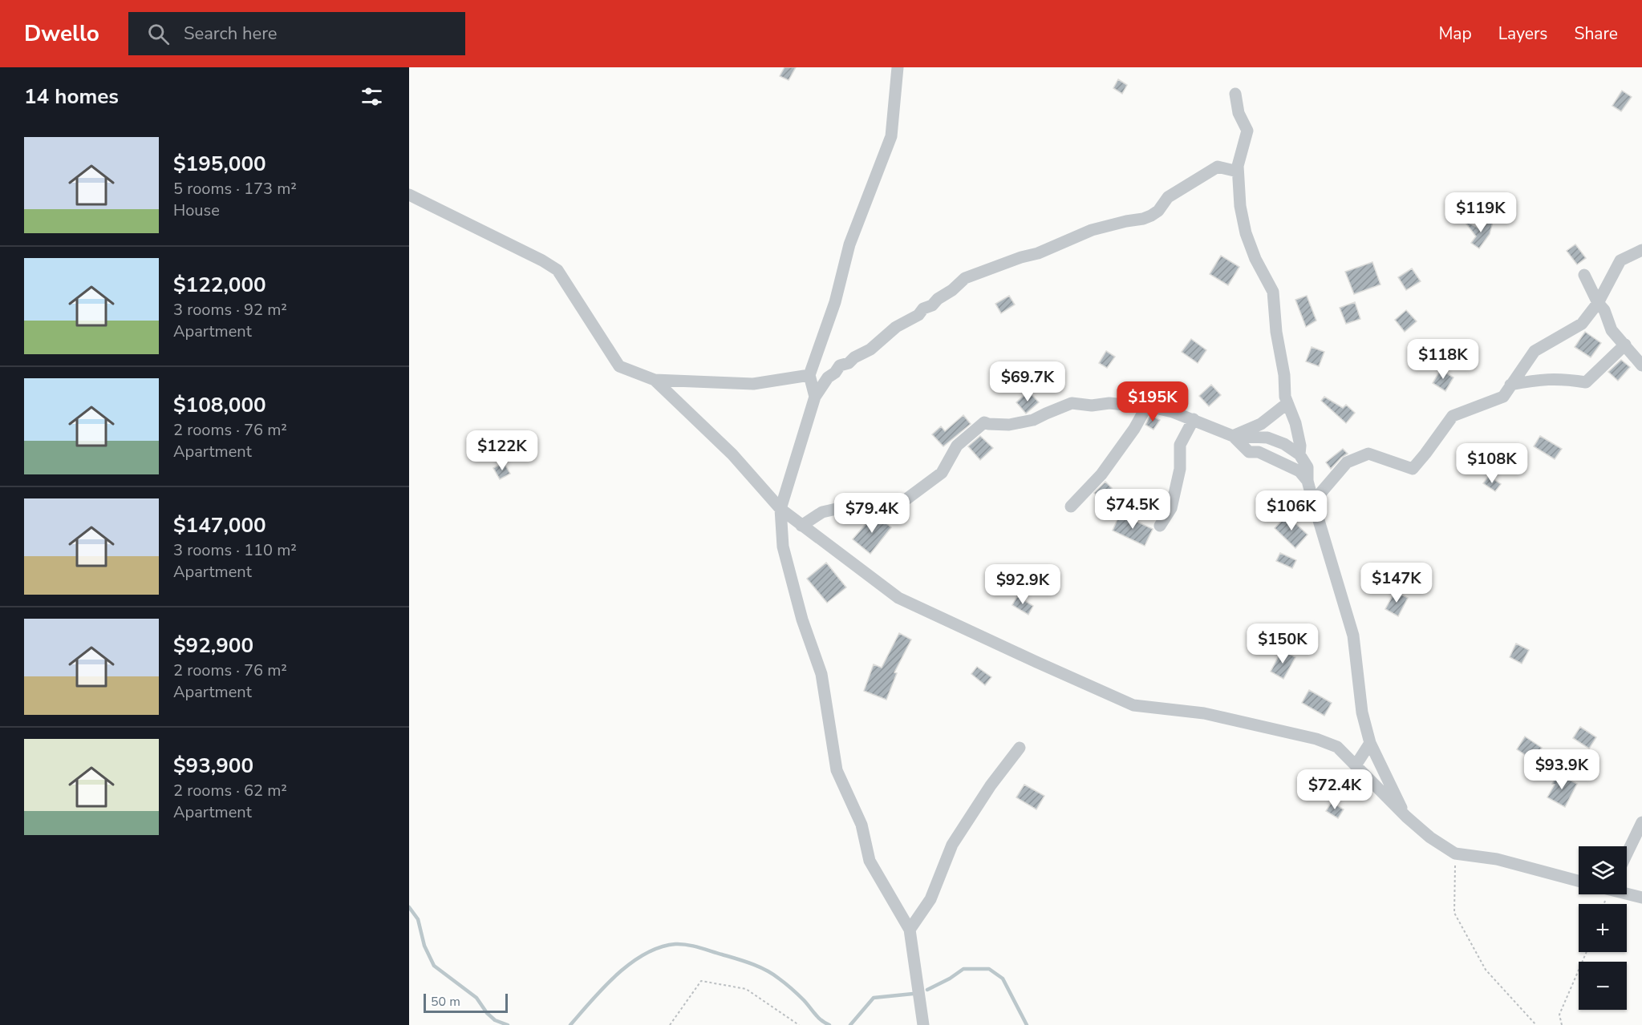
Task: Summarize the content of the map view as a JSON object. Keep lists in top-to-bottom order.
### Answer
{
  "scale_bar": "50 m",
  "page": {
    "header": "Dwello",
    "search": "Search here",
    "nav": ["Map", "Layers", "Share"],
    "heading": "14 homes",
    "list": [
      {
        "name": "$195,000",
        "note": "5 rooms · 173 m² · House"
      },
      {
        "name": "$122,000",
        "note": "3 rooms · 92 m² · Apartment"
      },
      {
        "name": "$108,000",
        "note": "2 rooms · 76 m² · Apartment"
      },
      {
        "name": "$147,000",
        "note": "3 rooms · 110 m² · Apartment"
      },
      {
        "name": "$92,900",
        "note": "2 rooms · 76 m² · Apartment"
      },
      {
        "name": "$93,900",
        "note": "2 rooms · 62 m² · Apartment"
      }
    ],
    "price": [
      "$119K",
      "$118K",
      "$69.7K",
      "$195K",
      "$122K",
      "$108K",
      "$74.5K",
      "$106K",
      "$79.4K",
      "$147K",
      "$92.9K",
      "$150K",
      "$93.9K",
      "$72.4K"
    ],
    "map_buttons": ["+", "−"],
    "scale": "50 m"
  }
}
